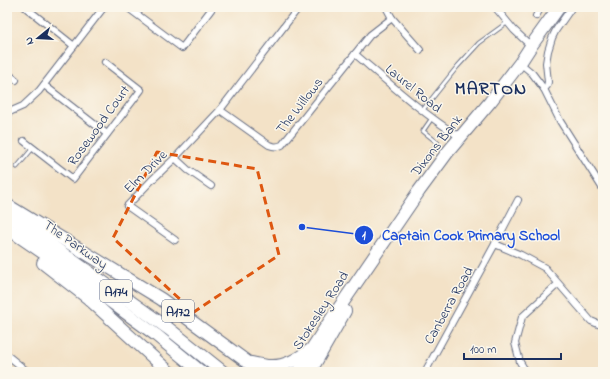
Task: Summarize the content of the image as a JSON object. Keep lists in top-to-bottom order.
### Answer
{
  "streets": {
    "highway": [
      "Dixons Bank",
      "The Parkway",
      "A174",
      "Stokesley Road",
      "A172"
    ],
    "street": [
      "Laurel Road",
      "The Willows",
      "Rosewood Court",
      "Elm Drive",
      "Canberra Road"
    ]
  },
  "crossings": [
    ["Laurel Road", "The Willows"],
    ["Laurel Road", "Dixons Bank"],
    ["The Willows", "Elm Drive"],
    ["Dixons Bank", "Stokesley Road"],
    ["Dixons Bank", "A172"],
    ["Stokesley Road", "A172"]
  ],
  "districts": ["MARTON"],
  "places": ["Captain Cook Primary School"],
  "scale_bar": "100 m",
  "north": "left"
}
